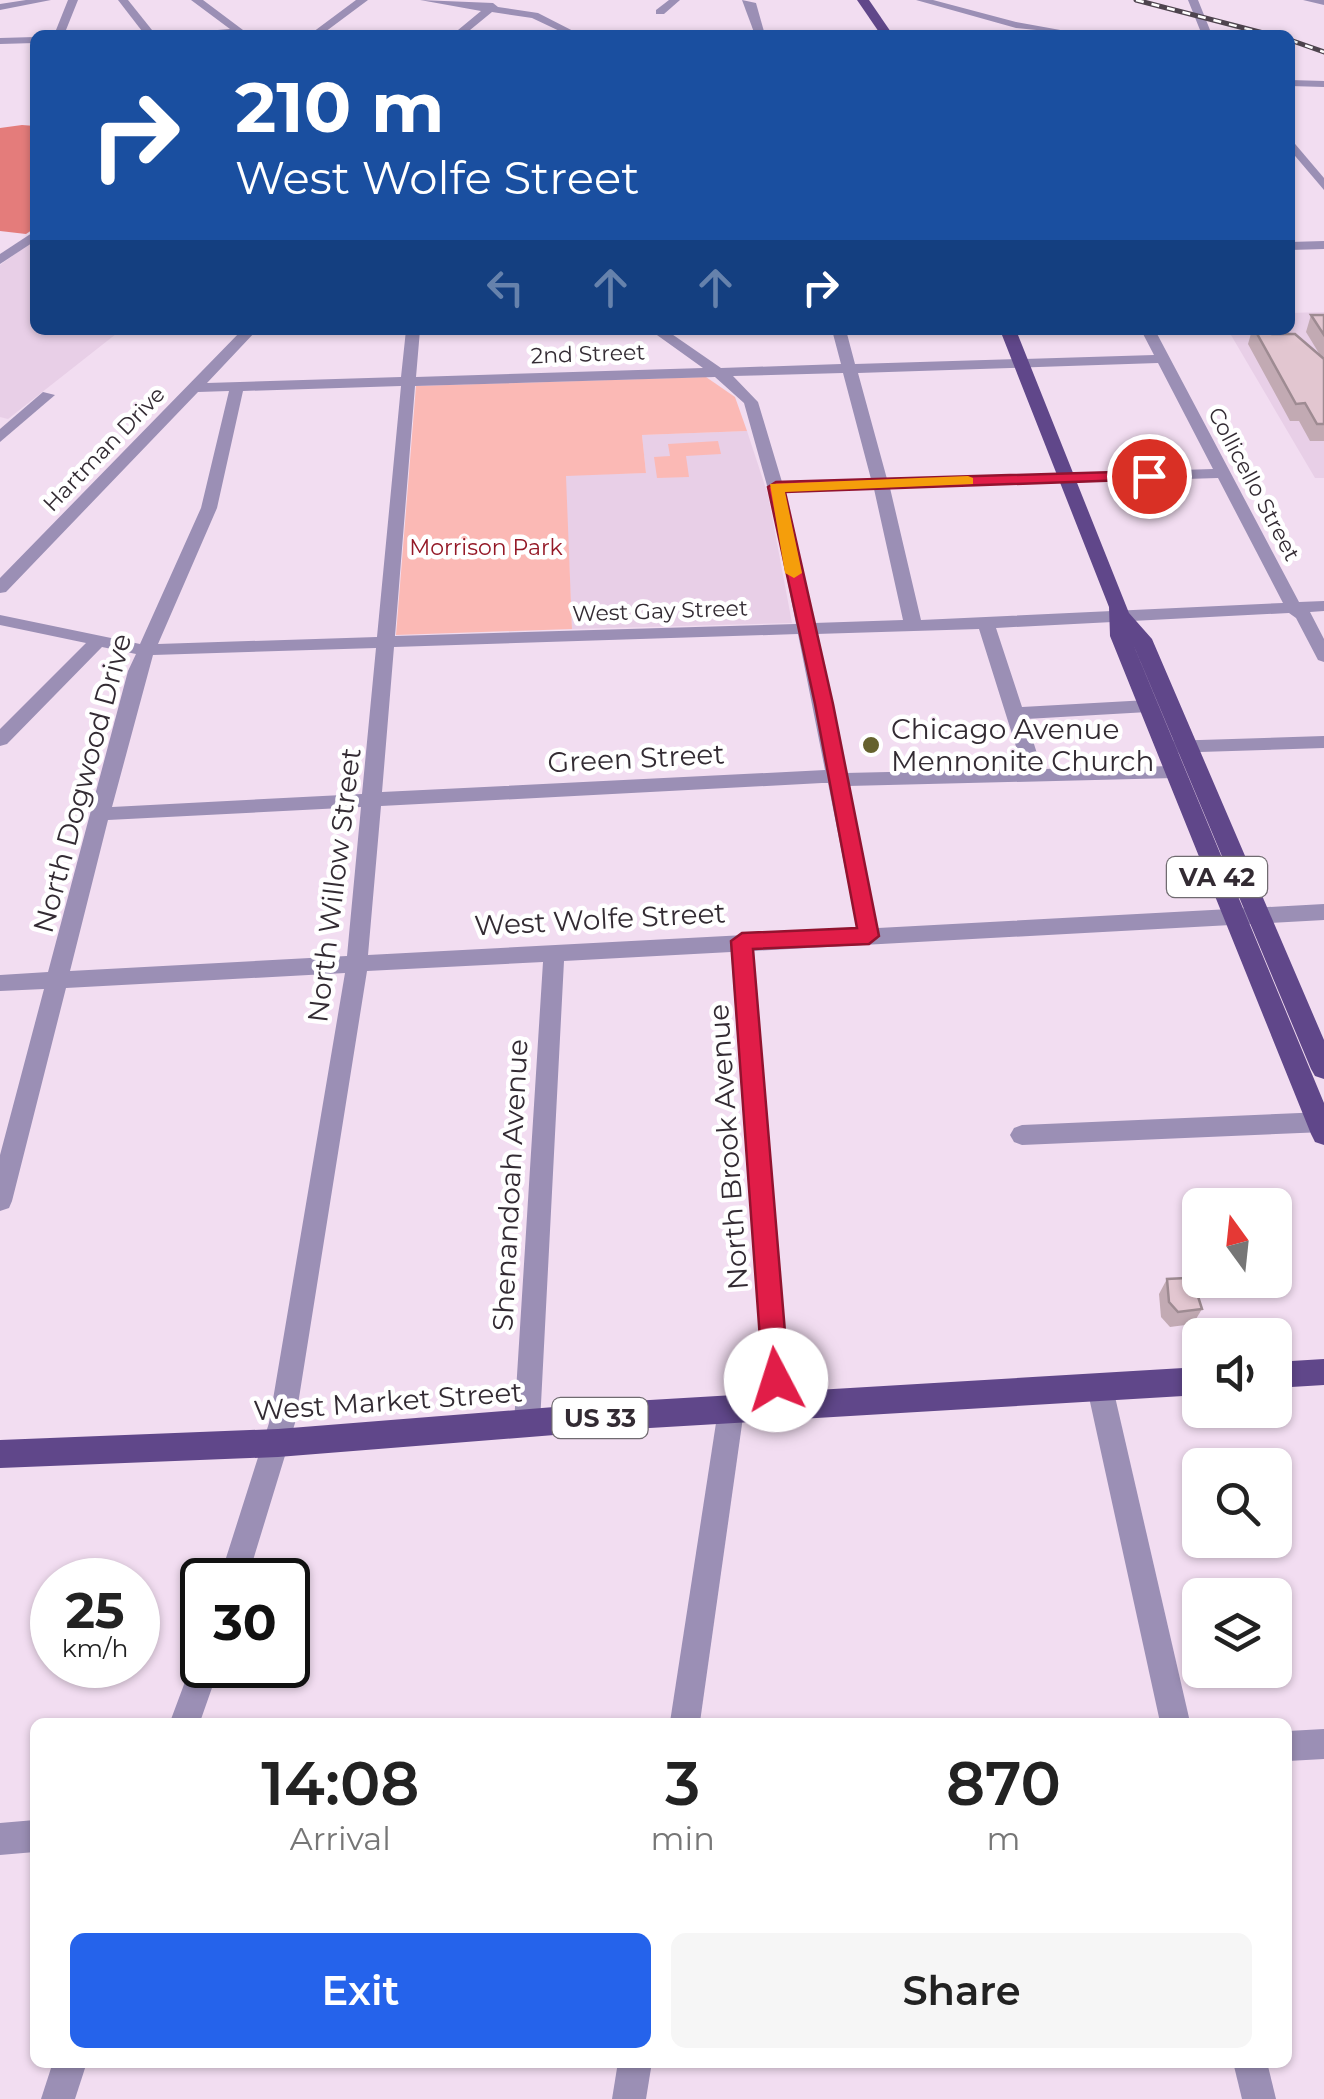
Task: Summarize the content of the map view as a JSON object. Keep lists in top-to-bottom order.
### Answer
{
  "streets": {
    "main road": ["VA 42", "West Market Street", "US 33"],
    "street": [
      "2nd Street",
      "Hartman Drive",
      "Collicello Street",
      "West Gay Street",
      "Green Street",
      "North Dogwood Drive",
      "North Willow Street",
      "West Wolfe Street",
      "North Brook Avenue",
      "Shenandoah Avenue"
    ]
  },
  "crossings": [
    ["2nd Street", "Hartman Drive"],
    ["2nd Street", "Collicello Street"],
    ["2nd Street", "North Dogwood Drive"],
    ["2nd Street", "VA 42"],
    ["2nd Street", "North Willow Street"],
    ["Collicello Street", "West Gay Street"],
    ["West Gay Street", "North Dogwood Drive"],
    ["West Gay Street", "VA 42"],
    ["West Gay Street", "North Willow Street"],
    ["Green Street", "North Dogwood Drive"],
    ["Green Street", "VA 42"],
    ["Green Street", "North Willow Street"],
    ["North Dogwood Drive", "West Wolfe Street"],
    ["VA 42", "West Wolfe Street"],
    ["North Willow Street", "West Wolfe Street"],
    ["North Willow Street", "West Market Street"],
    ["West Wolfe Street", "North Brook Avenue"],
    ["West Wolfe Street", "Shenandoah Avenue"],
    ["North Brook Avenue", "West Market Street"],
    ["Shenandoah Avenue", "West Market Street"]
  ],
  "parks": ["Morrison Park"],
  "places": ["Chicago Avenue Mennonite Church"],
  "north": "top",
  "page": {
    "turn": ["210 m", "West Wolfe Street"],
    "speed": "25 km/h",
    "limit": "30",
    "eta": [
      "14:08",
      "Arrival",
      "3",
      "min",
      "870",
      "m"
    ],
    "buttons": ["Exit", "Share"]
  }
}
